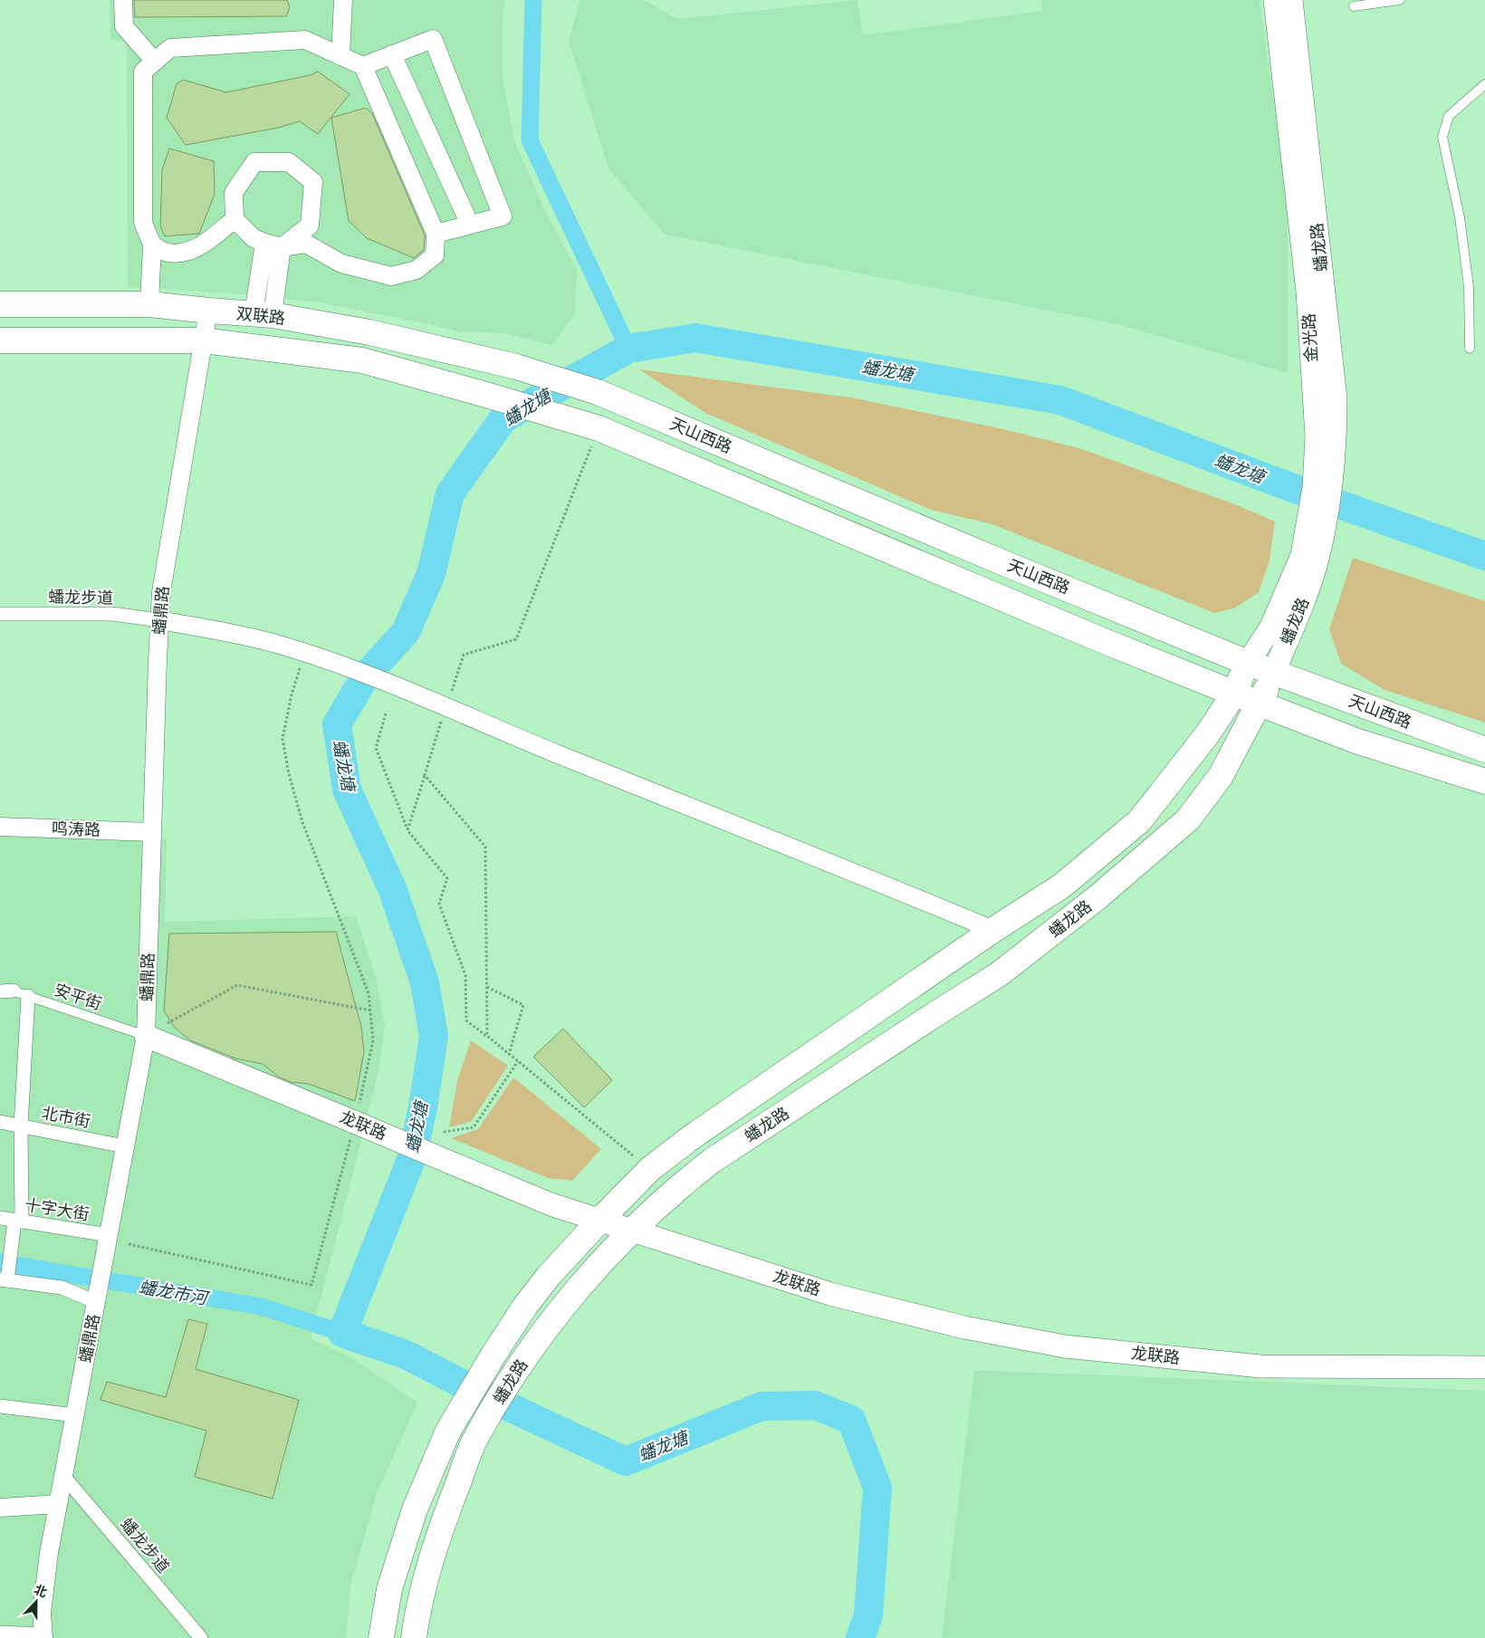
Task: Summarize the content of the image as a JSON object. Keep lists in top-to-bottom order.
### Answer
{
  "streets": {
    "main road": ["蟠龙路", "双联路", "天山西路"],
    "street": [
      "金光路",
      "蟠龙步道",
      "蟠鼎路",
      "鸣涛路",
      "北市街",
      "龙联路",
      "十字大街"
    ],
    "lane": ["安平街"]
  },
  "crossings": [
    ["蟠龙路", "金光路"],
    ["蟠龙路", "天山西路"],
    ["蟠龙路", "龙联路"],
    ["双联路", "天山西路"],
    ["双联路", "蟠鼎路"],
    ["天山西路", "蟠鼎路"],
    ["蟠龙步道", "蟠鼎路"],
    ["蟠鼎路", "鸣涛路"],
    ["蟠鼎路", "安平街"],
    ["蟠鼎路", "北市街"],
    ["蟠鼎路", "龙联路"],
    ["蟠鼎路", "十字大街"],
    ["安平街", "龙联路"]
  ],
  "water": ["蟠龙塘", "蟠龙市河"],
  "north": "top"
}
